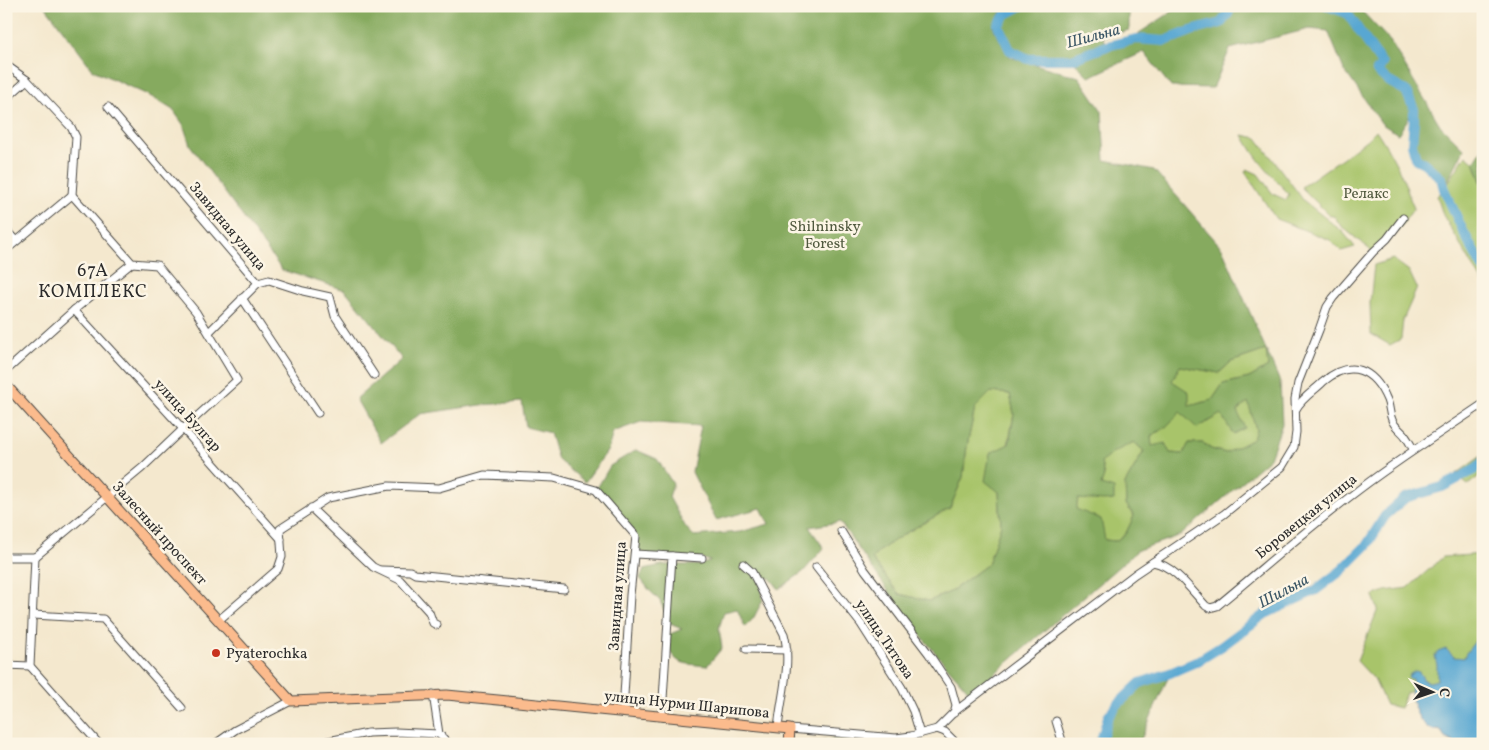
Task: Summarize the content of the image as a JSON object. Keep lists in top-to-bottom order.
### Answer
{
  "streets": {
    "main road": ["Залесный проспект", "улица Нурми Шарипова"],
    "street": [
      "Завидная улица",
      "улица Булгар",
      "Боровецкая улица",
      "улица Титова"
    ]
  },
  "crossings": [
    ["Завидная улица", "улица Булгар"],
    ["Завидная улица", "улица Нурми Шарипова"],
    ["Залесный проспект", "улица Нурми Шарипова"],
    ["улица Титова", "улица Нурми Шарипова"]
  ],
  "districts": ["67А КОМПЛЕКС"],
  "water": ["Шильна"],
  "parks": ["Релакс", "Shilninsky Forest"],
  "places": ["Pyaterochka"],
  "north": "right"
}
